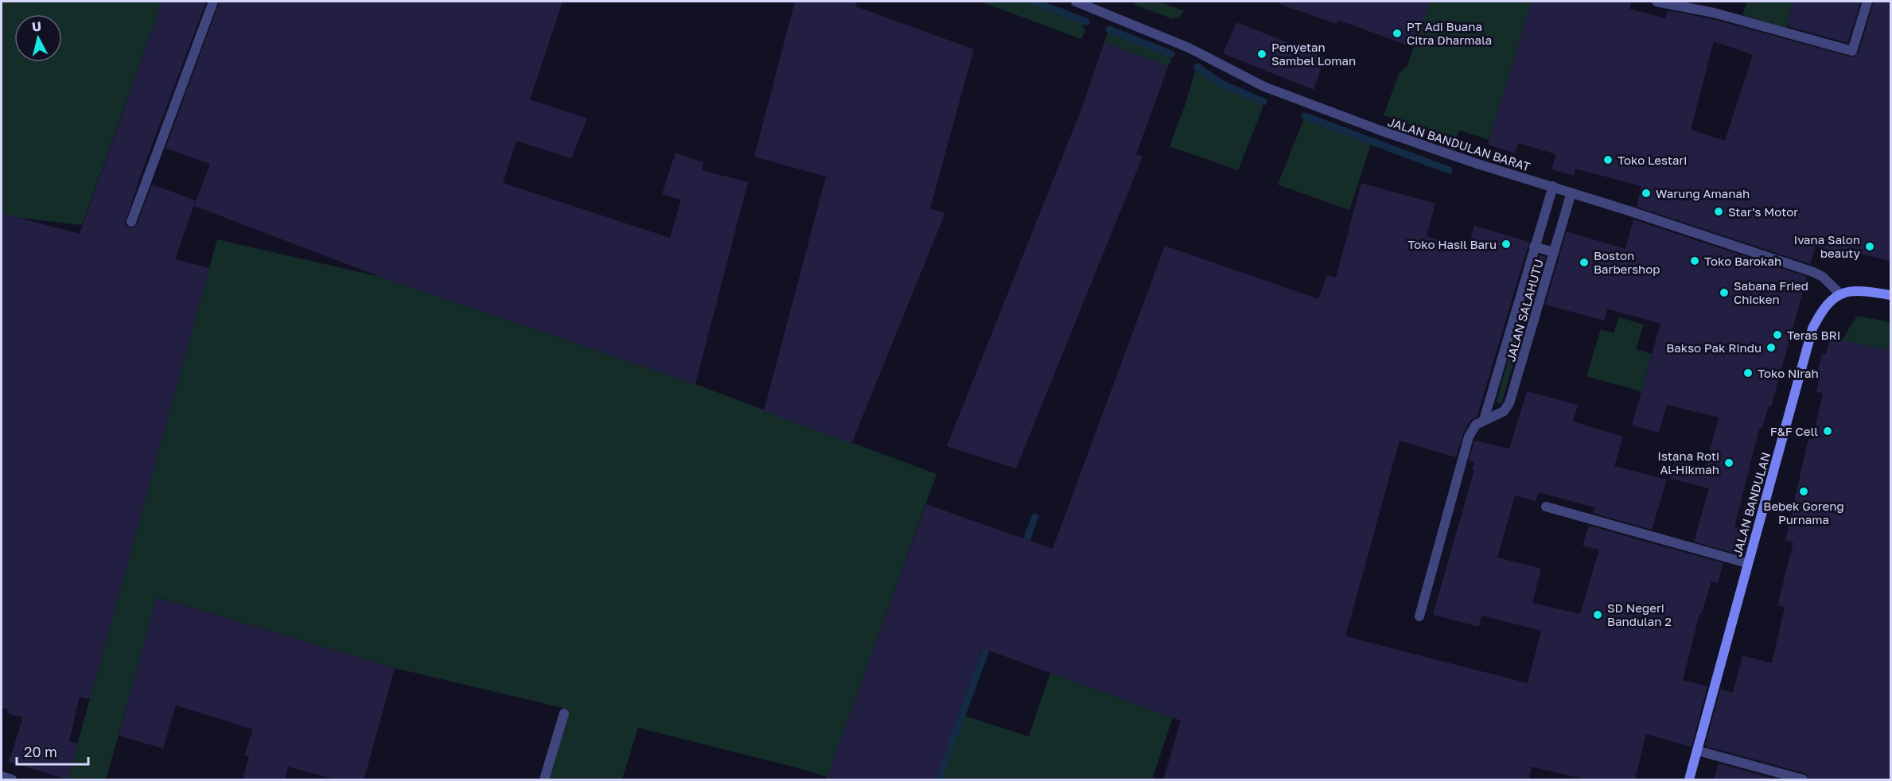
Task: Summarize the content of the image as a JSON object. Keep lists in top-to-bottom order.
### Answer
{
  "streets": {
    "main road": ["JALAN BANDULAN"],
    "street": ["JALAN BANDULAN BARAT", "JALAN SALAHUTU"]
  },
  "crossings": [
    ["JALAN BANDULAN BARAT", "JALAN SALAHUTU"],
    ["JALAN BANDULAN BARAT", "JALAN BANDULAN"]
  ],
  "places": [
    "PT Adi Buana Citra Dharmala",
    "Penyetan Sambel Loman",
    "Toko Lestari",
    "Warung Amanah",
    "Star's Motor",
    "Toko Hasil Baru",
    "Ivana Salon beauty",
    "Toko Barokah",
    "Boston Barbershop",
    "Sabana Fried Chicken",
    "Teras BRI",
    "Bakso Pak Rindu",
    "Toko Nirah",
    "F&F Cell",
    "Istana Roti Al-Hikmah",
    "Bebek Goreng Purnama",
    "SD Negeri Bandulan 2"
  ],
  "scale_bar": "20 m",
  "north": "top"
}
